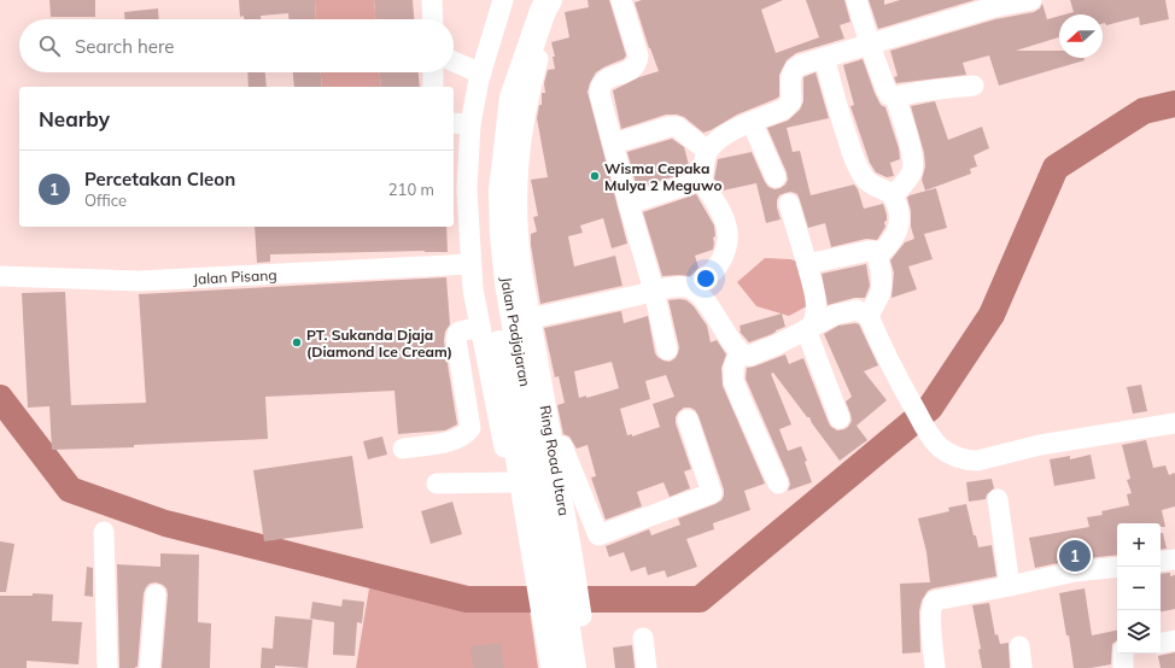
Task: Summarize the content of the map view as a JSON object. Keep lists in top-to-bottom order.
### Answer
{
  "streets": {
    "highway": ["Jalan Padjajaran"],
    "street": ["Jalan Pisang", "Ring Road Utara"]
  },
  "crossings": [
    ["Jalan Padjajaran", "Ring Road Utara"]
  ],
  "places": ["Wisma Cepaka Mulya 2 Meguwo", "PT. Sukanda Djaja (Diamond Ice Cream)"],
  "north": "left",
  "page": {
    "search": "Search here",
    "heading": "Nearby",
    "list": [
      {
        "mark": "1",
        "name": "Percetakan Cleon",
        "note": "Office",
        "value": "210 m"
      }
    ],
    "map_buttons": ["+", "−"],
    "pins": "1"
  }
}
